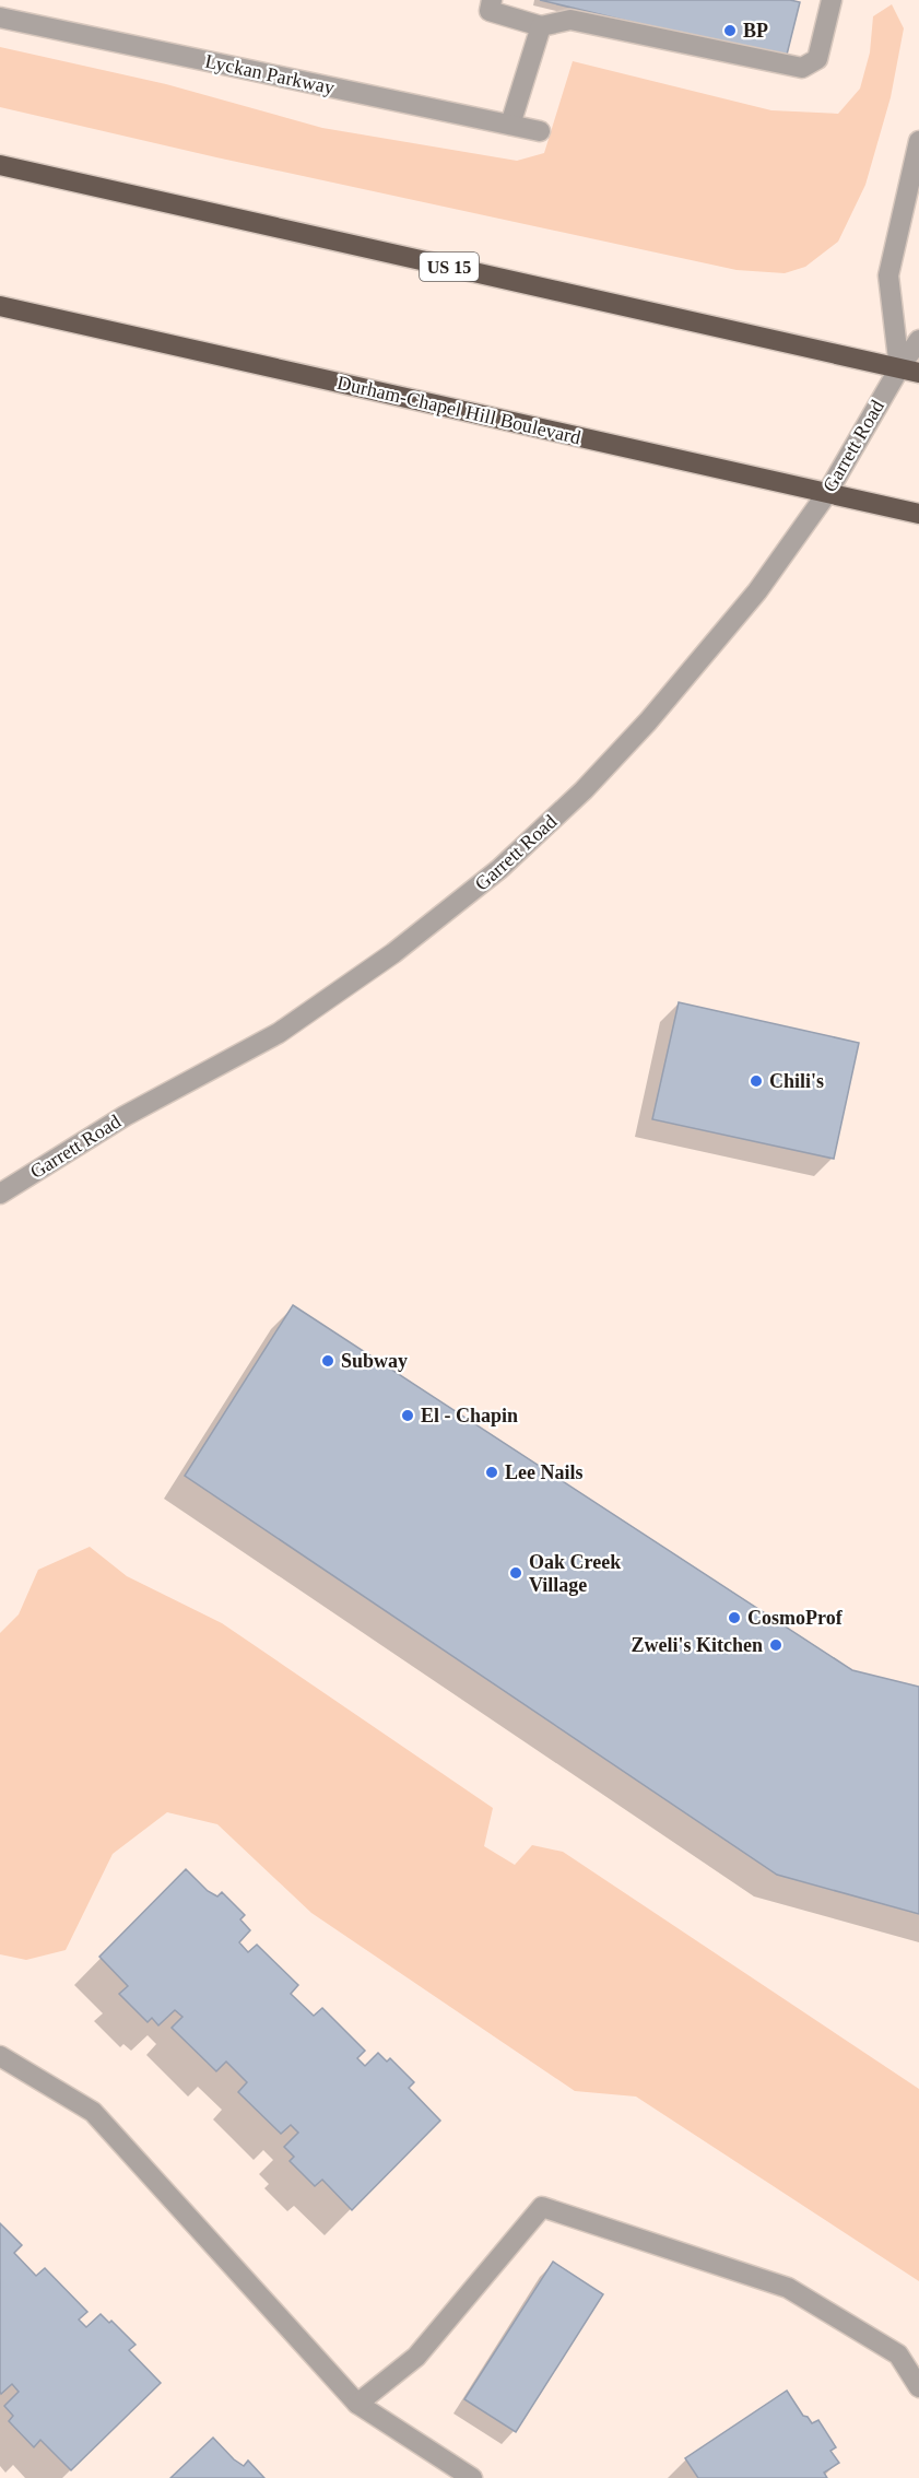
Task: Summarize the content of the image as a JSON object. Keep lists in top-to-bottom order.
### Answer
{
  "streets": {
    "highway": ["US 15", "Durham-Chapel Hill Boulevard"],
    "street": ["Lyckan Parkway", "Garrett Road"]
  },
  "crossings": [
    ["US 15", "Garrett Road"],
    ["Durham-Chapel Hill Boulevard", "Garrett Road"]
  ],
  "places": [
    "BP",
    "Chili's",
    "Subway",
    "El - Chapin",
    "Lee Nails",
    "Oak Creek Village",
    "CosmoProf",
    "Zweli's Kitchen"
  ]
}
